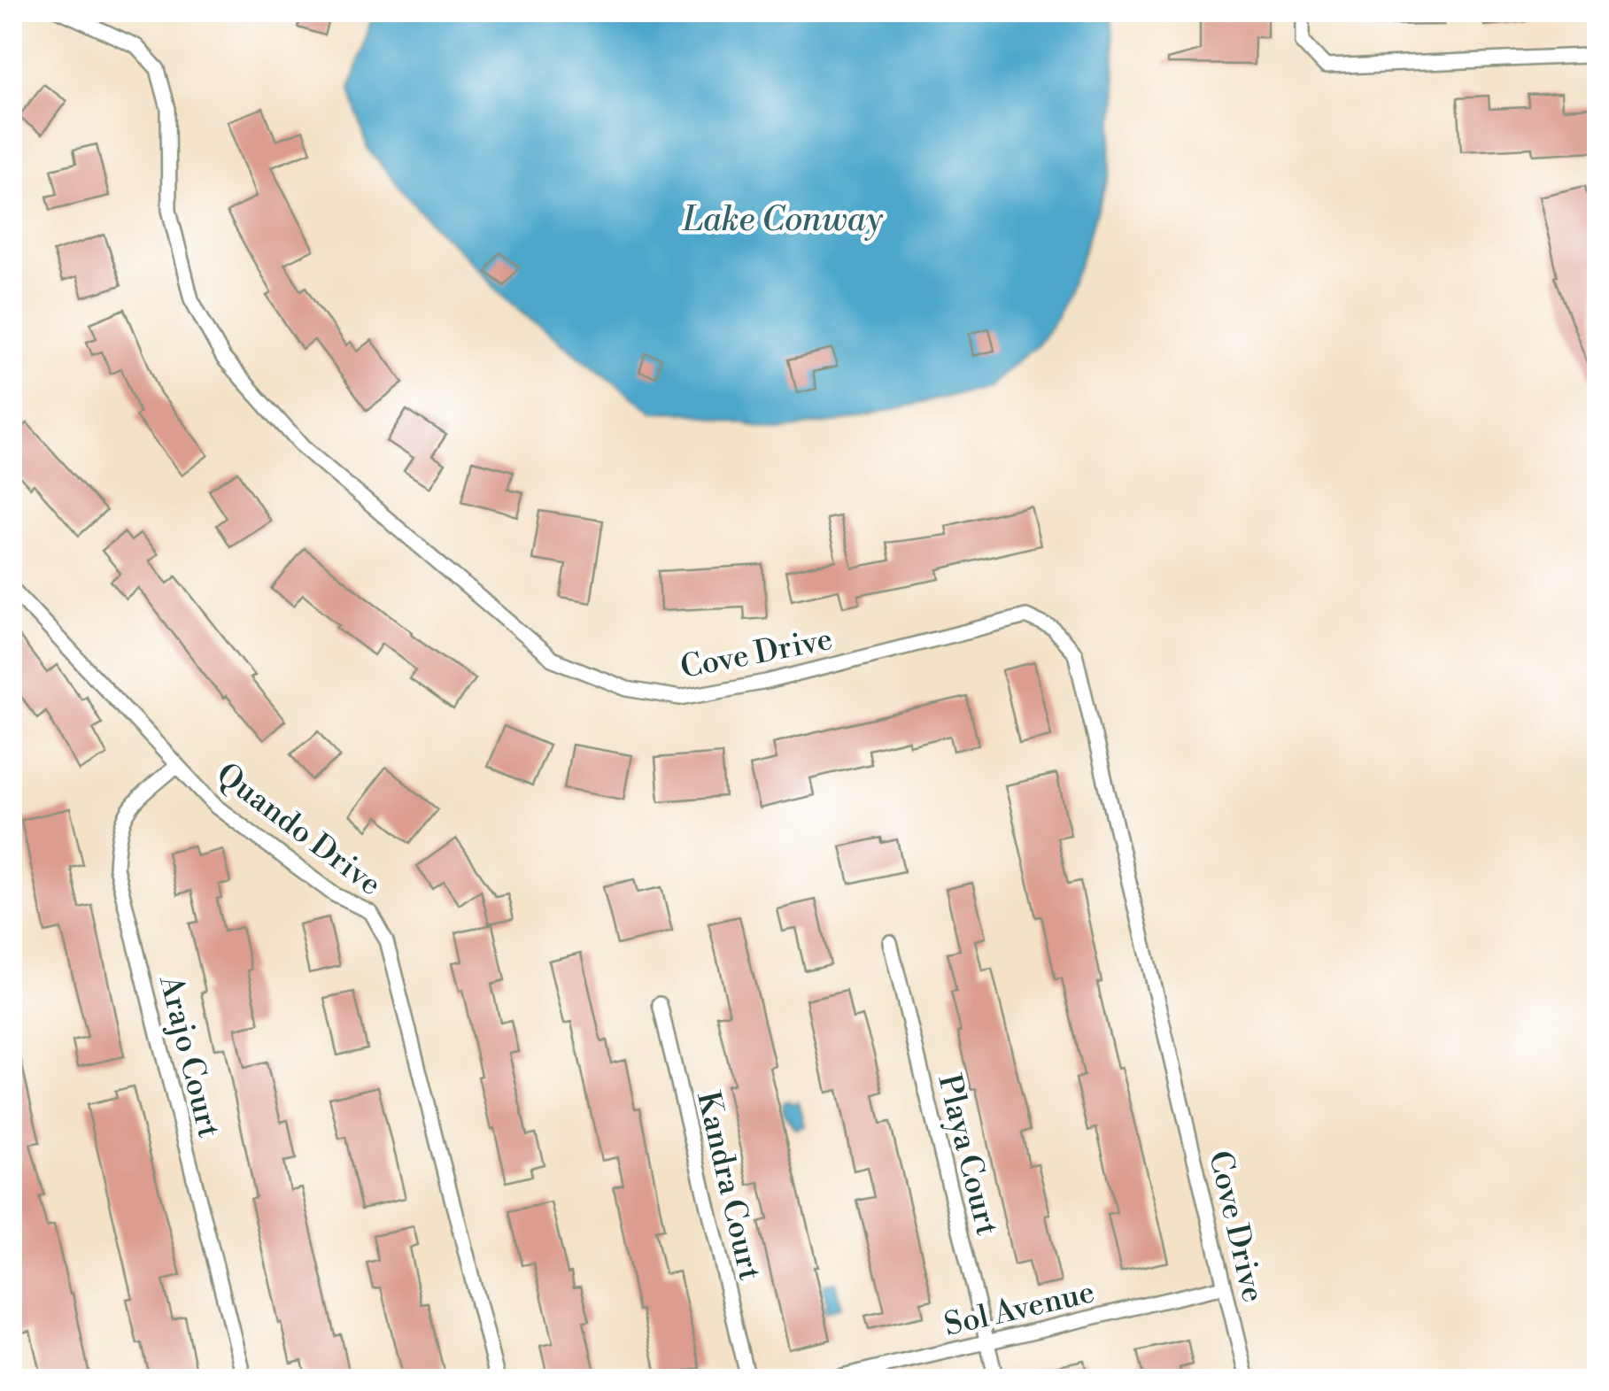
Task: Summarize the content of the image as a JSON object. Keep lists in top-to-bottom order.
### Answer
{
  "streets": {
    "street": [
      "Cove Drive",
      "Quando Drive",
      "Arajo Court",
      "Playa Court",
      "Kandra Court",
      "Sol Avenue"
    ]
  },
  "crossings": [
    ["Cove Drive", "Sol Avenue"],
    ["Quando Drive", "Arajo Court"],
    ["Playa Court", "Sol Avenue"]
  ],
  "water": ["Lake Conway"]
}
